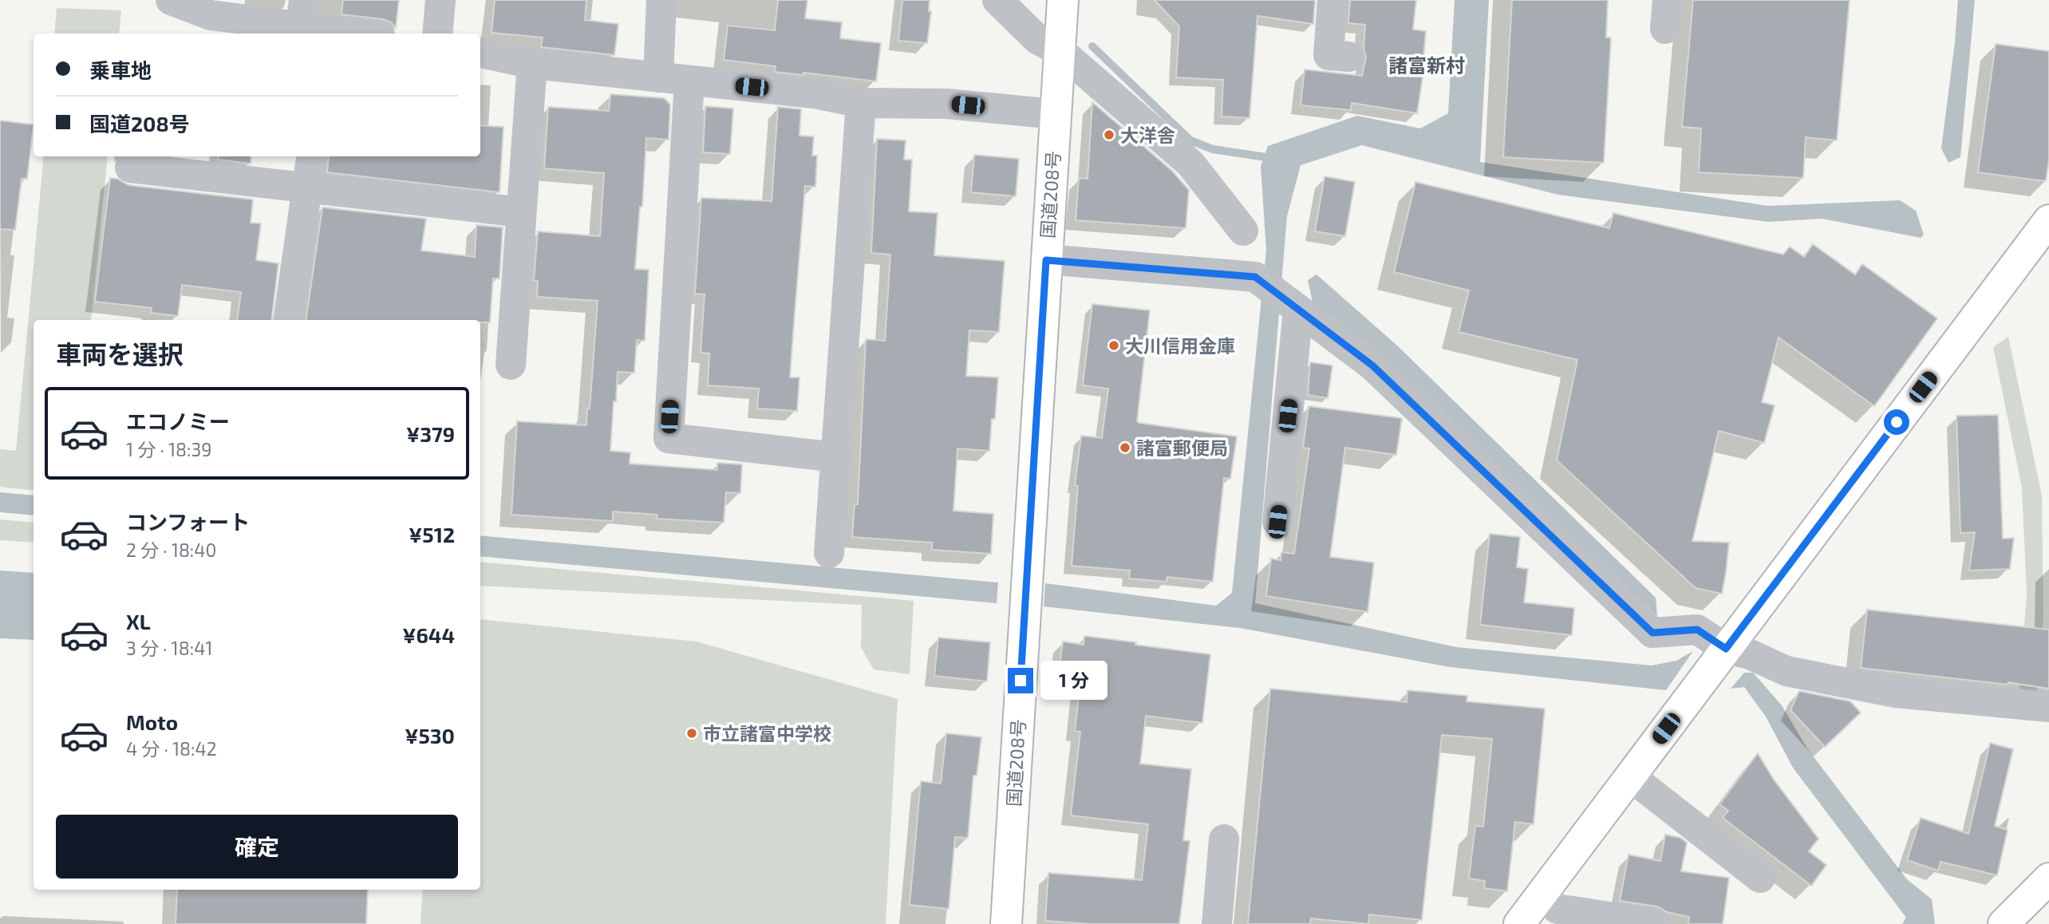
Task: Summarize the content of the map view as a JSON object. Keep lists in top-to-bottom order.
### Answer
{
  "streets": {
    "main road": ["国道208号"]
  },
  "districts": ["諸富新村"],
  "places": [
    "大洋舎",
    "大川信用金庫",
    "諸富郵便局",
    "市立諸富中学校"
  ],
  "page": {
    "banner": ["乗車地", "国道208号"],
    "heading": "車両を選択",
    "list": [
      {
        "name": "エコノミー",
        "note": "1 分 · 18:39",
        "value": "¥379"
      },
      {
        "name": "コンフォート",
        "note": "2 分 · 18:40",
        "value": "¥512"
      },
      {
        "name": "XL",
        "note": "3 分 · 18:41",
        "value": "¥644"
      },
      {
        "name": "Moto",
        "note": "4 分 · 18:42",
        "value": "¥530"
      }
    ],
    "bubble": "1 分",
    "buttons": "確定"
  }
}
